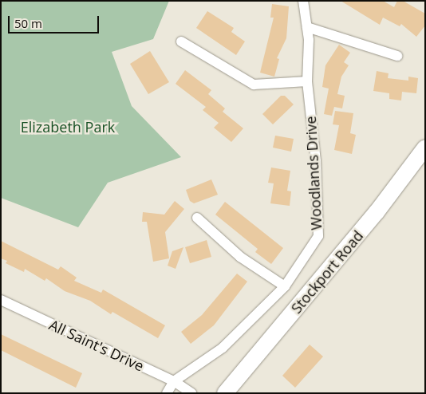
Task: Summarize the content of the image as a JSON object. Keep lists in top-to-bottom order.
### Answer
{
  "streets": {
    "main road": ["Stockport Road"],
    "street": ["Woodlands Drive", "All Saint's Drive"]
  },
  "crossings": [
    ["Woodlands Drive", "All Saint's Drive"]
  ],
  "parks": ["Elizabeth Park"],
  "scale_bar": "50 m"
}
